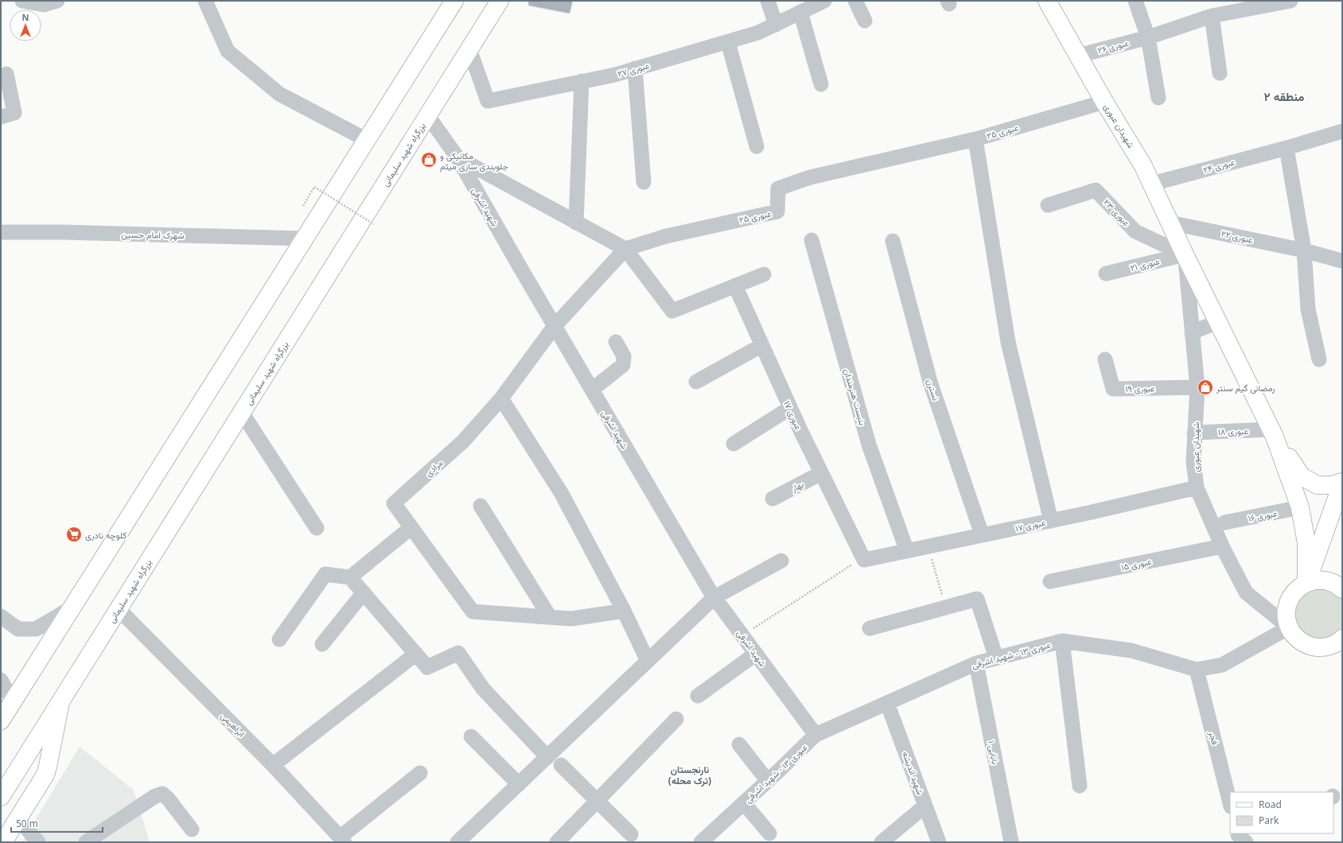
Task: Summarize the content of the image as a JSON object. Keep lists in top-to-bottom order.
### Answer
{
  "streets": {
    "main road": ["شهیدان عبوری", "بزرگراه شهید سلیمانی"],
    "street": [
      "عبوری ۲۶",
      "عبوری ۲۷",
      "عبوری ۲۵",
      "عبوری ۲۴",
      "شهید اشرفی",
      "عبوری ۲۳",
      "شهرک امام حسین",
      "عبوری ۲۲",
      "عبوری ۲۱",
      "عبوری ۱۹",
      "نسترن",
      "بنبست هنرمندان",
      "عبوری ۱۷",
      "عبوری ۱۸",
      "مرادی",
      "بهار",
      "عبوری ۱۶",
      "عبوری ۱۵",
      "عبوری ۱۳ - شهید اشرفی",
      "ابراهیمی",
      "فجر",
      "بابایی ۱",
      "شهید اندیشه"
    ]
  },
  "crossings": [
    ["عبوری ۲۶", "شهیدان عبوری"],
    ["عبوری ۲۷", "بزرگراه شهید سلیمانی"],
    ["شهیدان عبوری", "عبوری ۲۵"],
    ["شهیدان عبوری", "عبوری ۲۴"],
    ["شهیدان عبوری", "عبوری ۲۳"],
    ["شهیدان عبوری", "عبوری ۲۲"],
    ["شهیدان عبوری", "عبوری ۲۱"],
    ["شهیدان عبوری", "عبوری ۱۹"],
    ["شهیدان عبوری", "عبوری ۱۷"],
    ["شهیدان عبوری", "عبوری ۱۸"],
    ["شهیدان عبوری", "عبوری ۱۶"],
    ["شهیدان عبوری", "عبوری ۱۵"],
    ["شهیدان عبوری", "عبوری ۱۳ - شهید اشرفی"],
    ["عبوری ۲۵", "مرادی"],
    ["بزرگراه شهید سلیمانی", "شهید اشرفی"],
    ["بزرگراه شهید سلیمانی", "ابراهیمی"],
    ["شهید اشرفی", "مرادی"],
    ["شهید اشرفی", "عبوری ۱۳ - شهید اشرفی"],
    ["عبوری ۲۳", "عبوری ۲۱"],
    ["نسترن", "عبوری ۱۷"],
    ["بنبست هنرمندان", "عبوری ۱۷"],
    ["عبوری ۱۷", "بهار"],
    ["عبوری ۱۳ - شهید اشرفی", "فجر"],
    ["عبوری ۱۳ - شهید اشرفی", "بابایی ۱"],
    ["عبوری ۱۳ - شهید اشرفی", "شهید اندیشه"]
  ],
  "districts": ["منطقه ۲", "نارنجستان (ترک محله)"],
  "places": {
    "shop": ["مکانیکی و جلوبندی سازی میثم", "رمضانی گیم سنتر"],
    "supermarket": ["کلوچه نادری"]
  },
  "legend": ["Road", "Park"],
  "scale_bar": "50 m",
  "north": "top"
}
